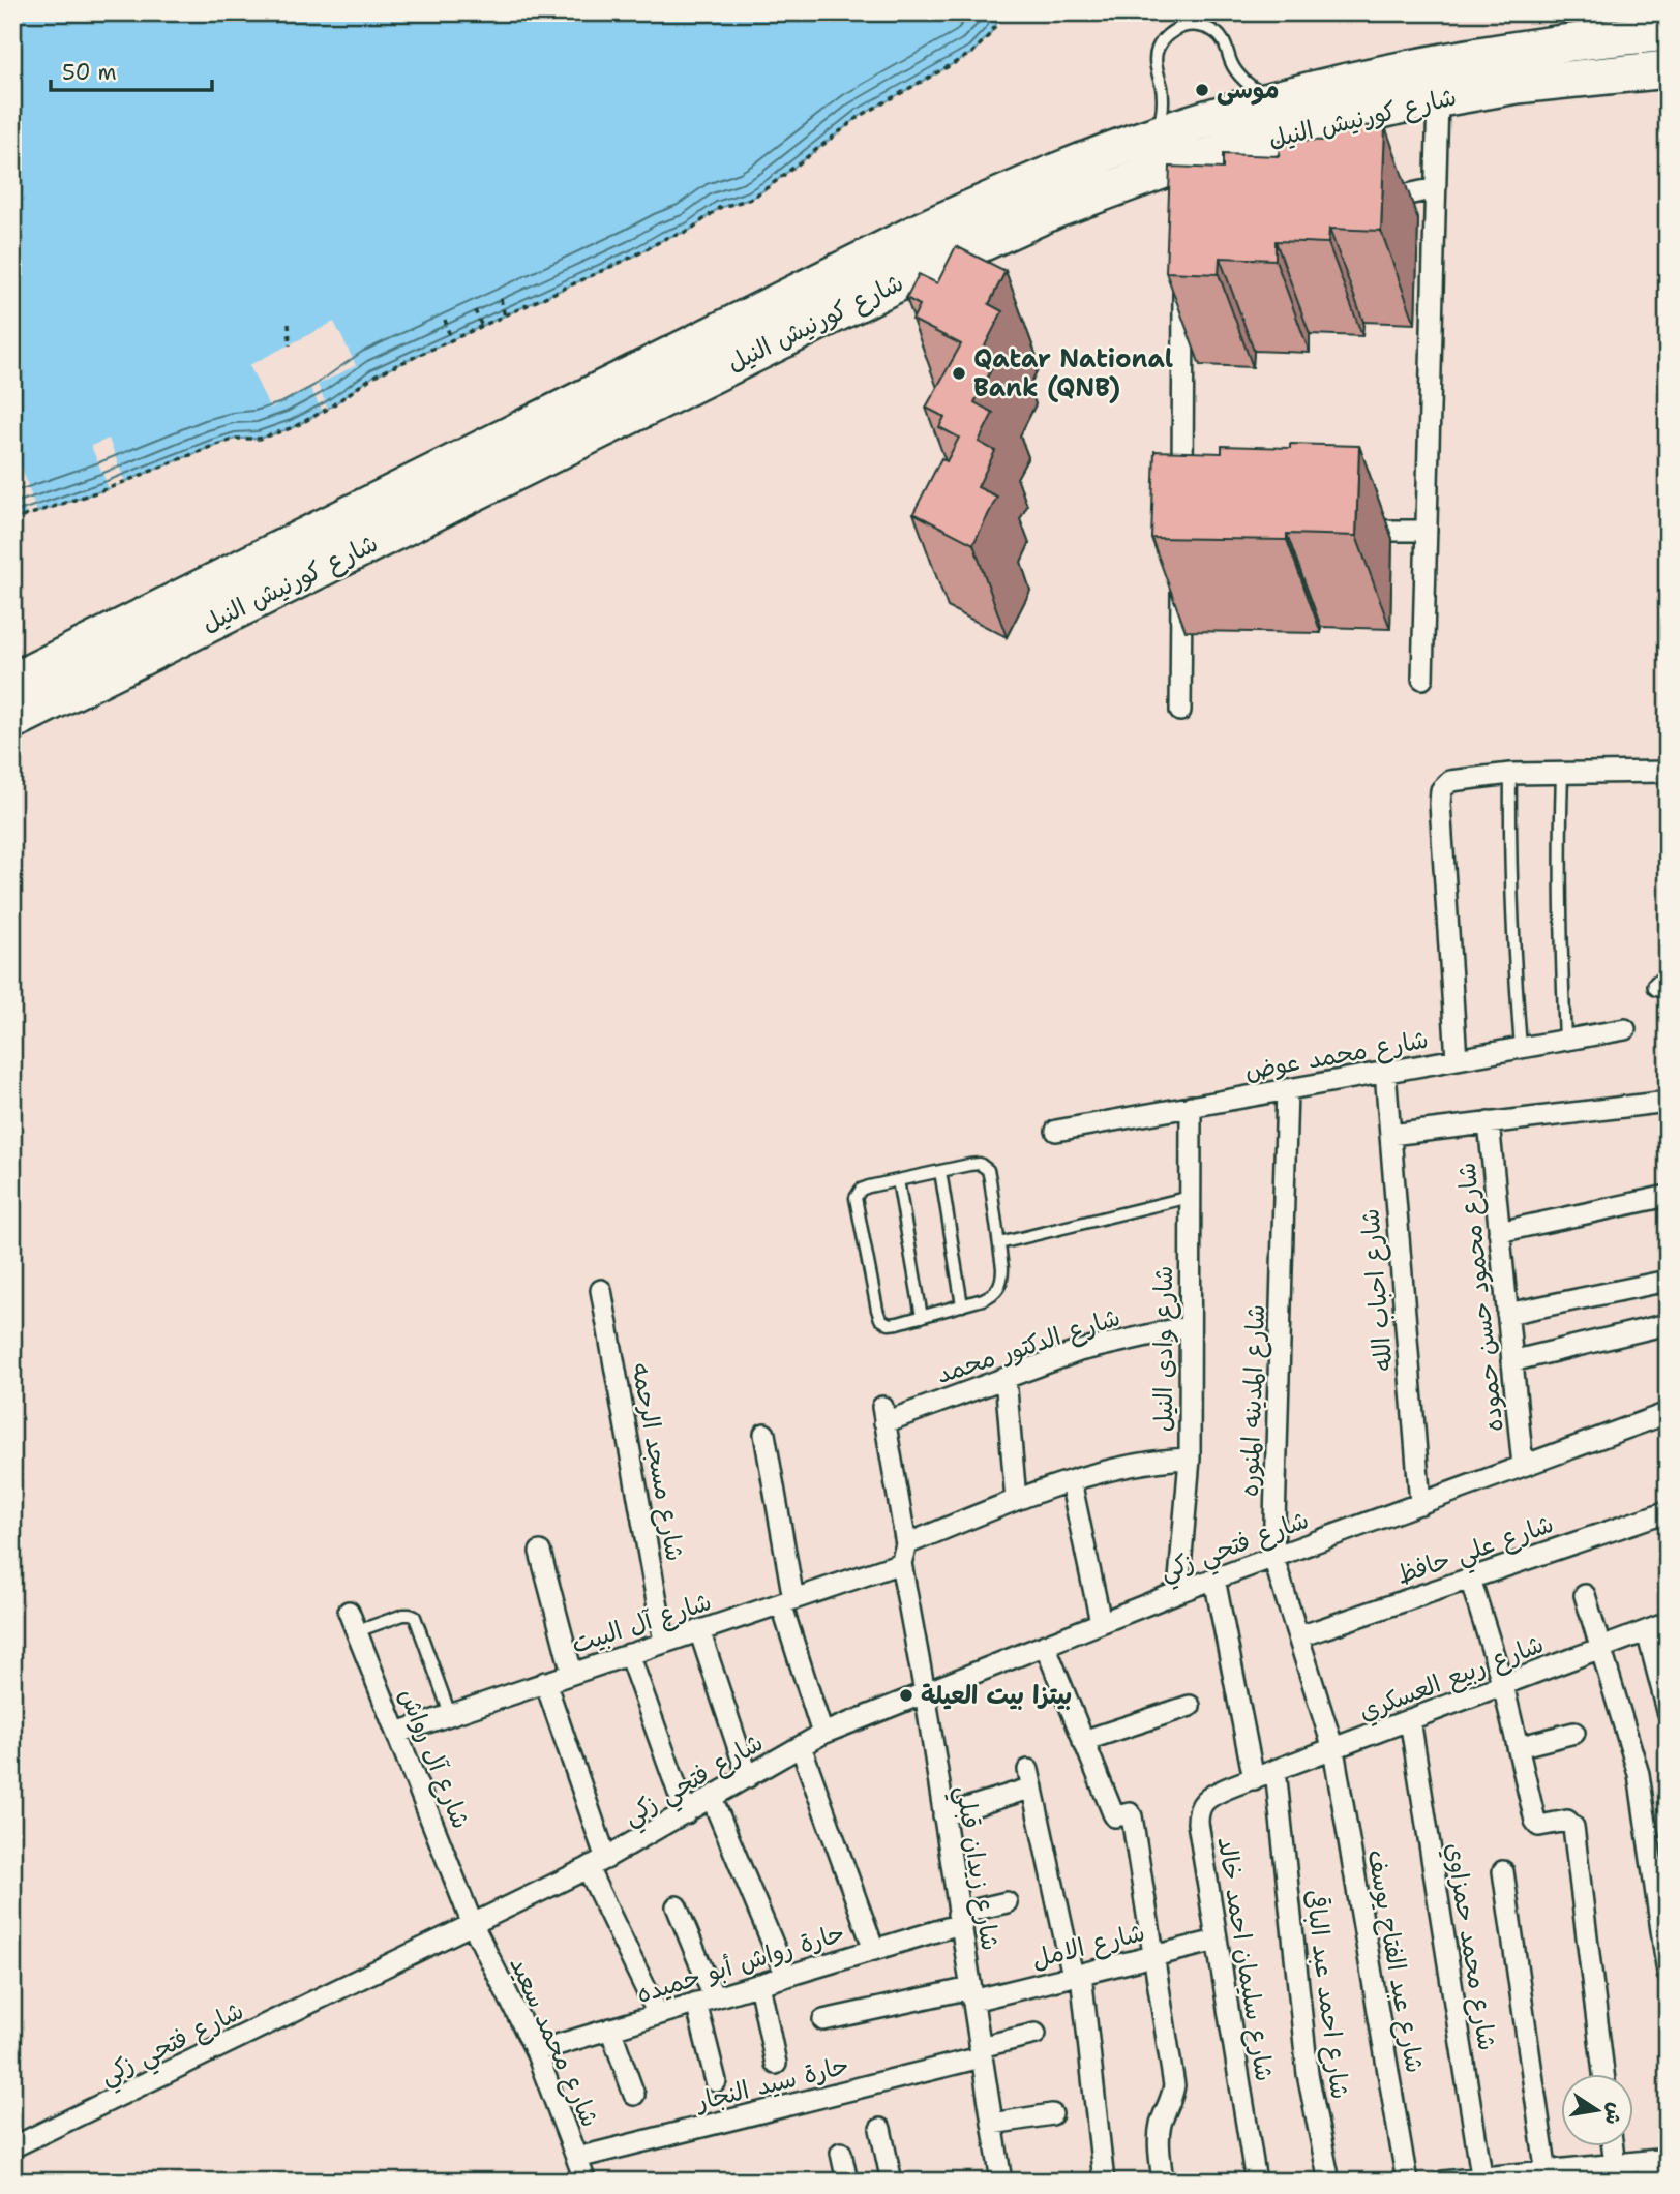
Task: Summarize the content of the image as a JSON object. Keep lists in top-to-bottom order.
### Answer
{
  "streets": {
    "highway": ["شارع كورنيش النيل"],
    "street": [
      "شارع محمد عوض",
      "شارع احباب الله",
      "شارع محمود حسن حموده",
      "شارع الدكتور محمد",
      "شارع وادى النيل",
      "شارع المدينه المنوره",
      "شارع مسجد الرحمه",
      "شارع فتحي زكي",
      "شارع علي حافظ",
      "شارع آل البيت",
      "شارع ربيع العسكري",
      "شارع آل رواش",
      "شارع زيدان قبلي",
      "شارع الامل",
      "شارع محمد حمزاوي",
      "شارع سليمان احمد خالد",
      "شارع عبد الفتاح يوسف",
      "حارة رواش أبو حميده",
      "شارع احمد عبد الباقى",
      "شارع محمد سعيد",
      "حارة سيد النجار"
    ]
  },
  "crossings": [
    ["شارع محمد عوض", "شارع احباب الله"],
    ["شارع محمد عوض", "شارع وادى النيل"],
    ["شارع محمد عوض", "شارع المدينه المنوره"],
    ["شارع احباب الله", "شارع فتحي زكي"],
    ["شارع محمود حسن حموده", "شارع فتحي زكي"],
    ["شارع الدكتور محمد", "شارع وادى النيل"],
    ["شارع الدكتور محمد", "شارع زيدان قبلي"],
    ["شارع وادى النيل", "شارع فتحي زكي"],
    ["شارع وادى النيل", "شارع آل البيت"],
    ["شارع المدينه المنوره", "شارع فتحي زكي"],
    ["شارع المدينه المنوره", "شارع علي حافظ"],
    ["شارع المدينه المنوره", "شارع ربيع العسكري"],
    ["شارع المدينه المنوره", "شارع عبد الفتاح يوسف"],
    ["شارع مسجد الرحمه", "شارع آل البيت"],
    ["شارع فتحي زكي", "شارع آل رواش"],
    ["شارع فتحي زكي", "شارع زيدان قبلي"],
    ["شارع فتحي زكي", "شارع محمد سعيد"],
    ["شارع آل البيت", "شارع آل رواش"],
    ["شارع آل البيت", "شارع زيدان قبلي"],
    ["شارع ربيع العسكري", "شارع محمد حمزاوي"],
    ["شارع ربيع العسكري", "شارع سليمان احمد خالد"],
    ["شارع ربيع العسكري", "شارع عبد الفتاح يوسف"],
    ["شارع ربيع العسكري", "شارع احمد عبد الباقى"],
    ["شارع آل رواش", "شارع محمد سعيد"],
    ["شارع زيدان قبلي", "شارع الامل"],
    ["شارع زيدان قبلي", "حارة رواش أبو حميده"],
    ["شارع زيدان قبلي", "حارة سيد النجار"],
    ["شارع الامل", "شارع سليمان احمد خالد"],
    ["حارة رواش أبو حميده", "شارع محمد سعيد"],
    ["شارع محمد سعيد", "حارة سيد النجار"]
  ],
  "places": ["موسى", "Qatar National Bank (QNB)", "بيتزا بيت العيلة"],
  "scale_bar": "50 m",
  "north": "right"
}
